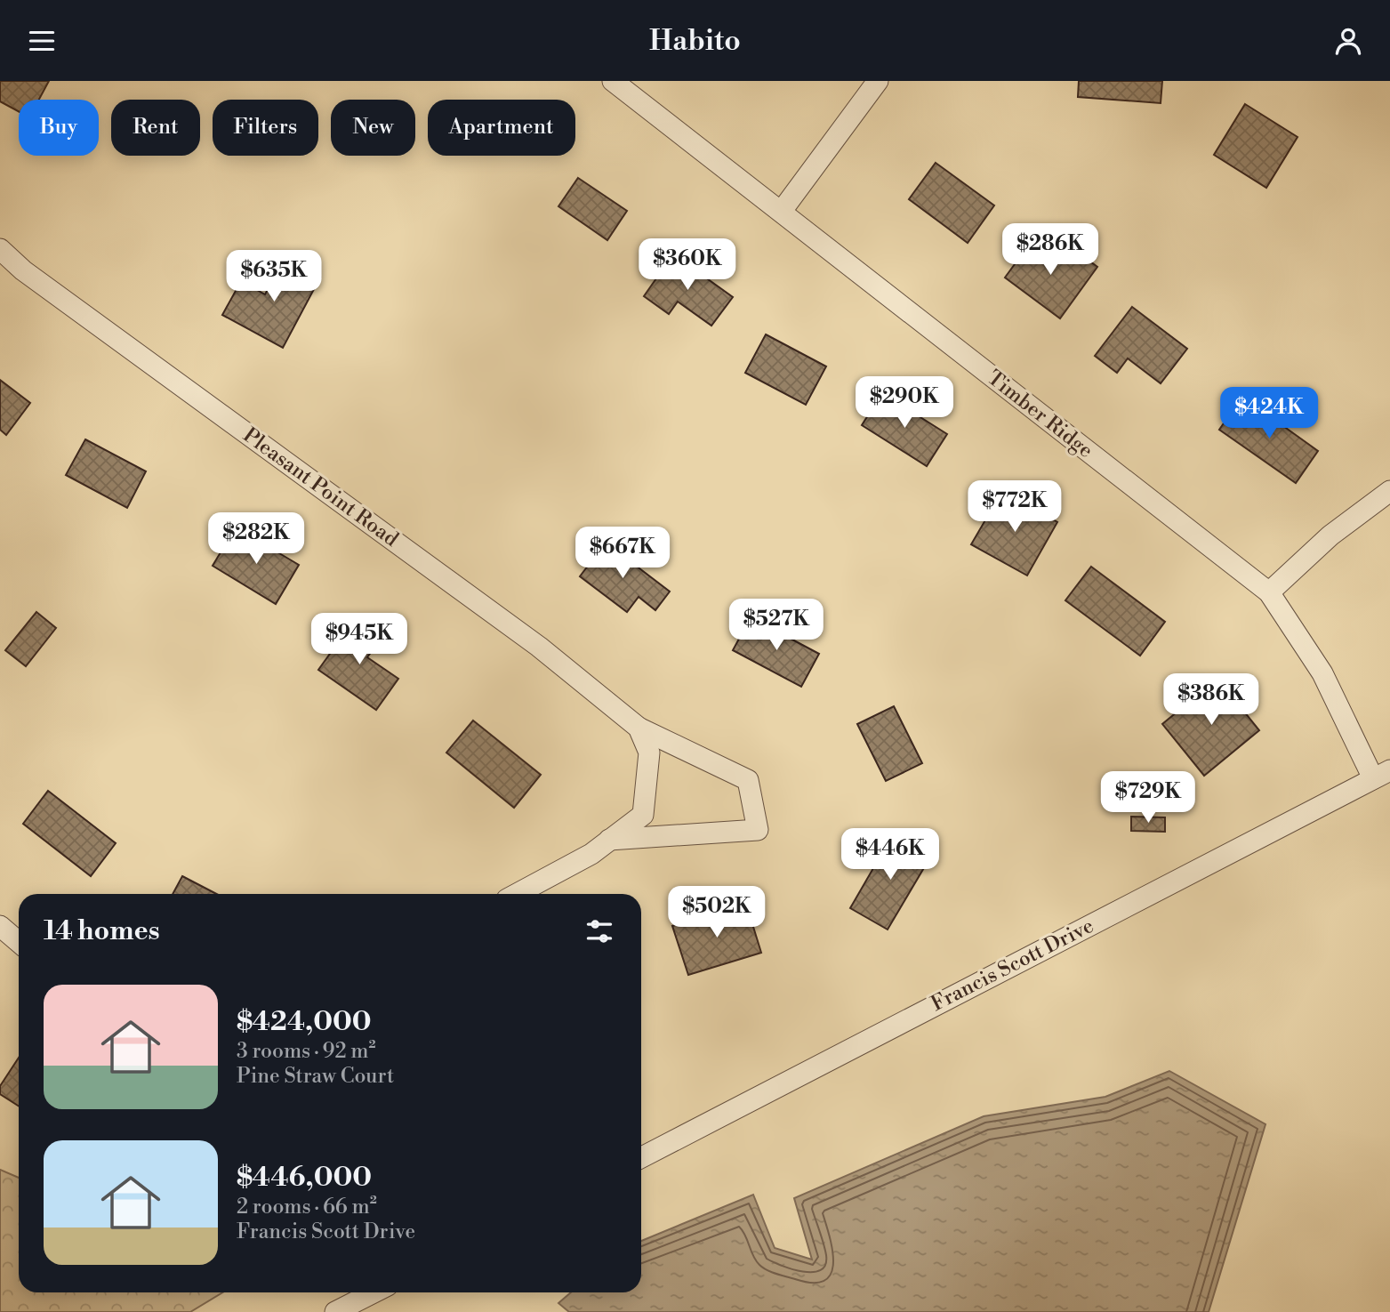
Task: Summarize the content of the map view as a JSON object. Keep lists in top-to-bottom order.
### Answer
{
  "streets": {
    "street": ["Timber Ridge", "Pleasant Point Road", "Francis Scott Drive"]
  },
  "crossings": [
    ["Timber Ridge", "Francis Scott Drive"]
  ],
  "page": {
    "header": "Habito",
    "chip": [
      "Buy",
      "Rent",
      "Filters",
      "New",
      "Apartment"
    ],
    "price": [
      "$286K",
      "$360K",
      "$635K",
      "$290K",
      "$424K",
      "$772K",
      "$282K",
      "$667K",
      "$527K",
      "$945K",
      "$386K",
      "$729K",
      "$446K",
      "$502K"
    ],
    "heading": "14 homes",
    "list": [
      {
        "name": "$424,000",
        "note": "3 rooms · 92 m² · Pine Straw Court"
      },
      {
        "name": "$446,000",
        "note": "2 rooms · 66 m² · Francis Scott Drive"
      }
    ]
  }
}
